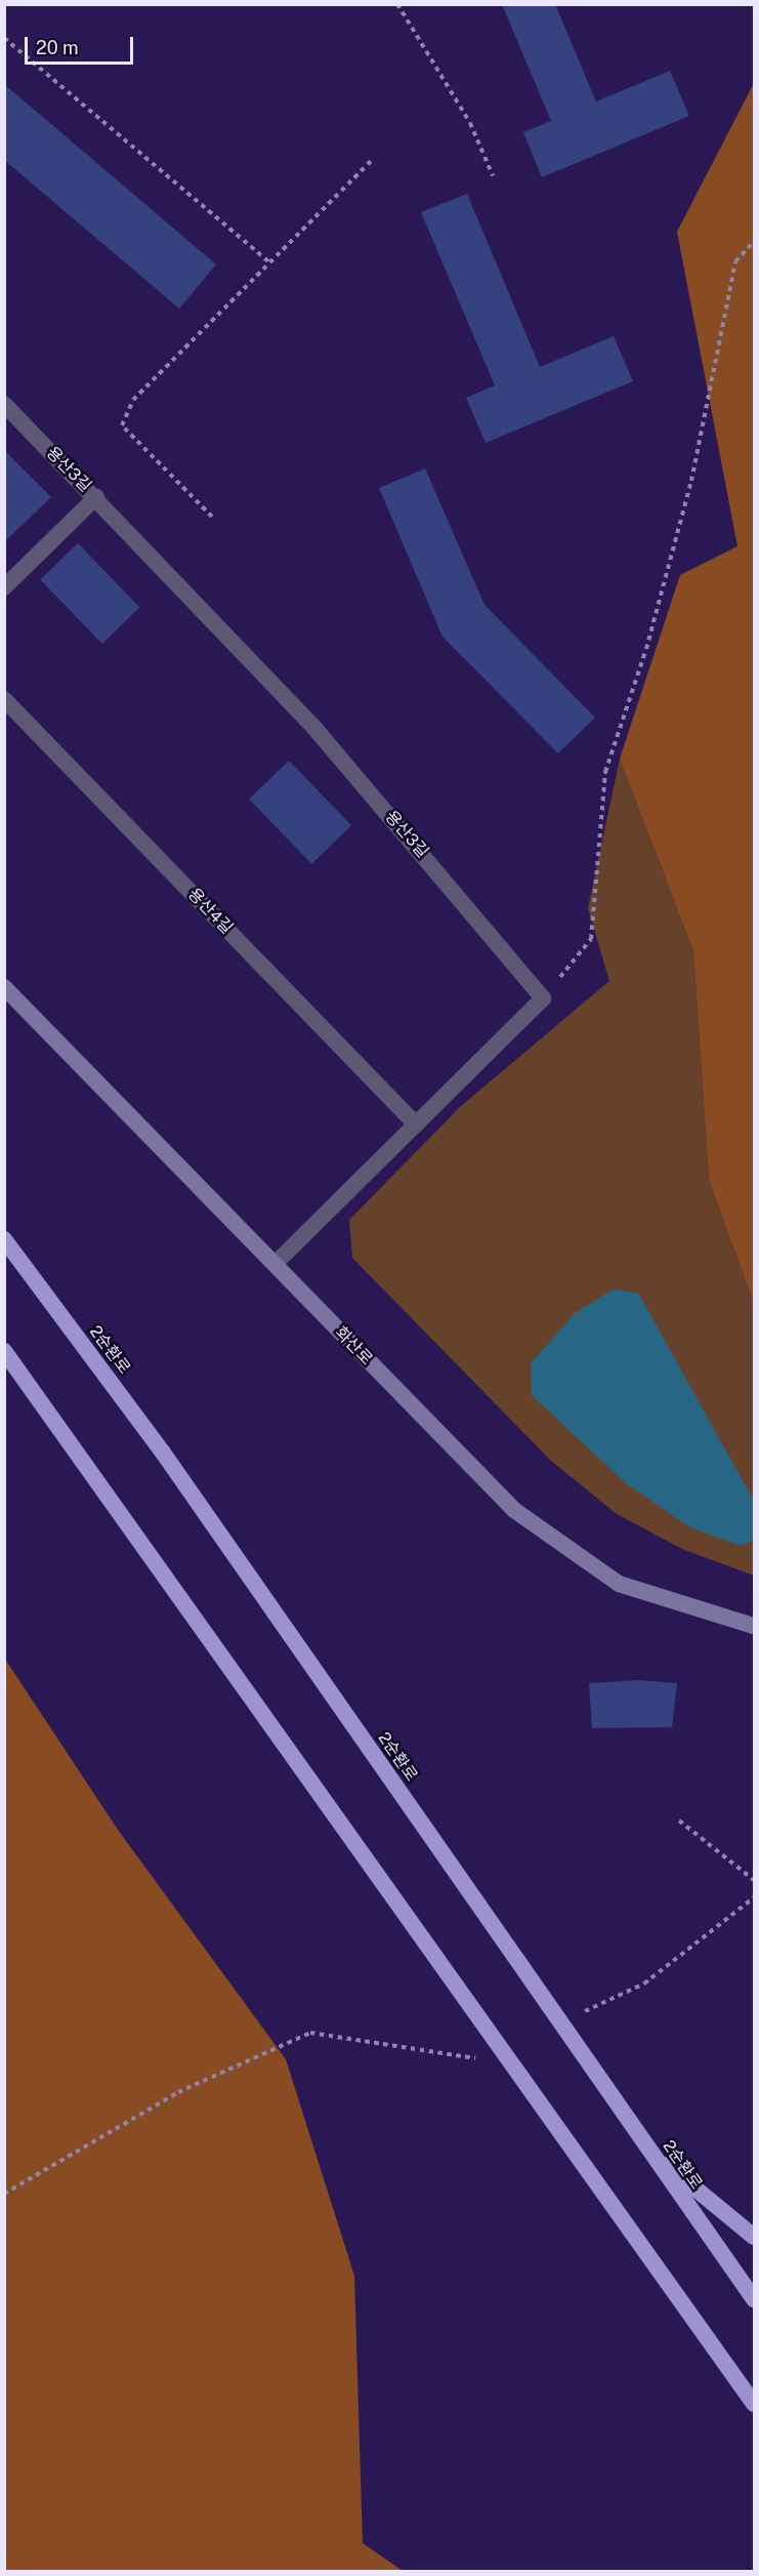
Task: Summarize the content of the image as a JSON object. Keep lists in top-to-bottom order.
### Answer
{
  "streets": {
    "highway": ["2순환로"],
    "main road": ["화산로"],
    "street": ["용산3길", "용산4길"]
  },
  "scale_bar": "20 m"
}
